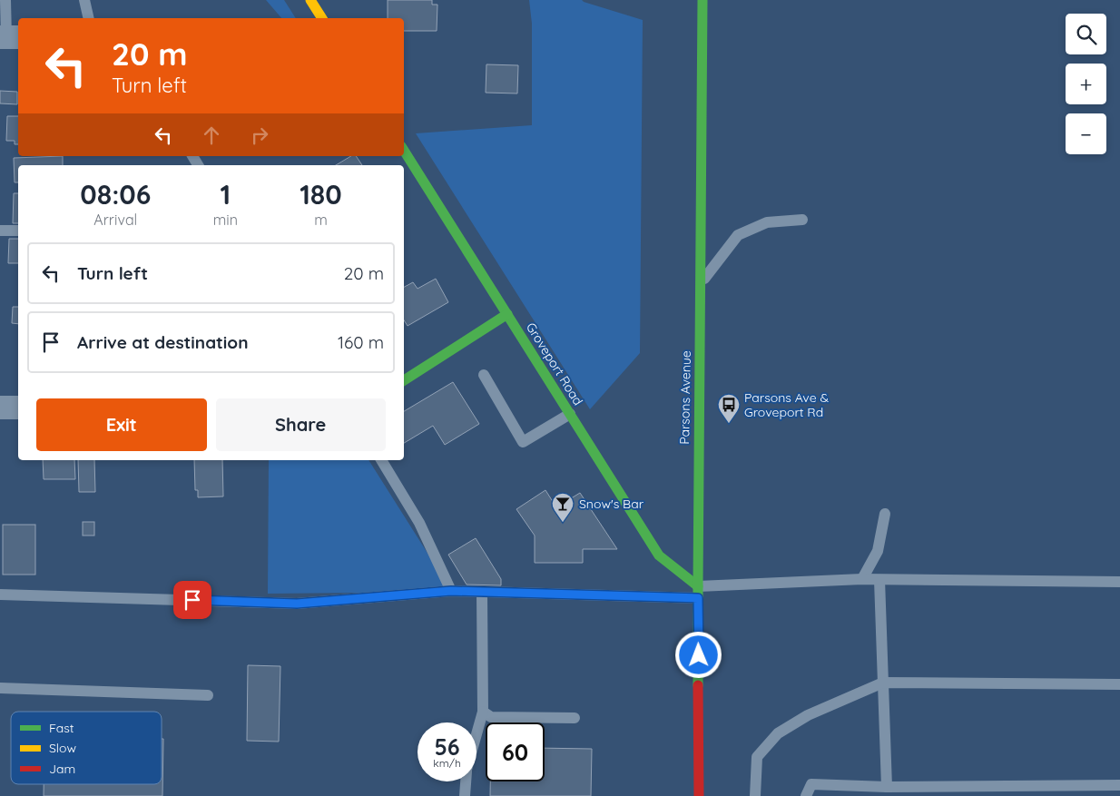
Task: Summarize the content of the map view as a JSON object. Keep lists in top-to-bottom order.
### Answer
{
  "streets": {
    "main road": ["Groveport Road", "Parsons Avenue"]
  },
  "crossings": [
    ["Groveport Road", "Parsons Avenue"]
  ],
  "places": {
    "bus stop": ["Parsons Ave & Groveport Rd"],
    "bar": ["Snow's Bar"]
  },
  "legend": ["Fast", "Slow", "Jam"],
  "page": {
    "map_buttons": ["+", "−"],
    "turn": ["20 m", "Turn left"],
    "eta": [
      "08:06",
      "Arrival",
      "1",
      "min",
      "180",
      "m"
    ],
    "list": [
      {
        "name": "Turn left",
        "value": "20 m"
      },
      {
        "name": "Arrive at destination",
        "value": "160 m"
      }
    ],
    "buttons": ["Exit", "Share"],
    "speed": "56 km/h",
    "limit": "60"
  }
}
